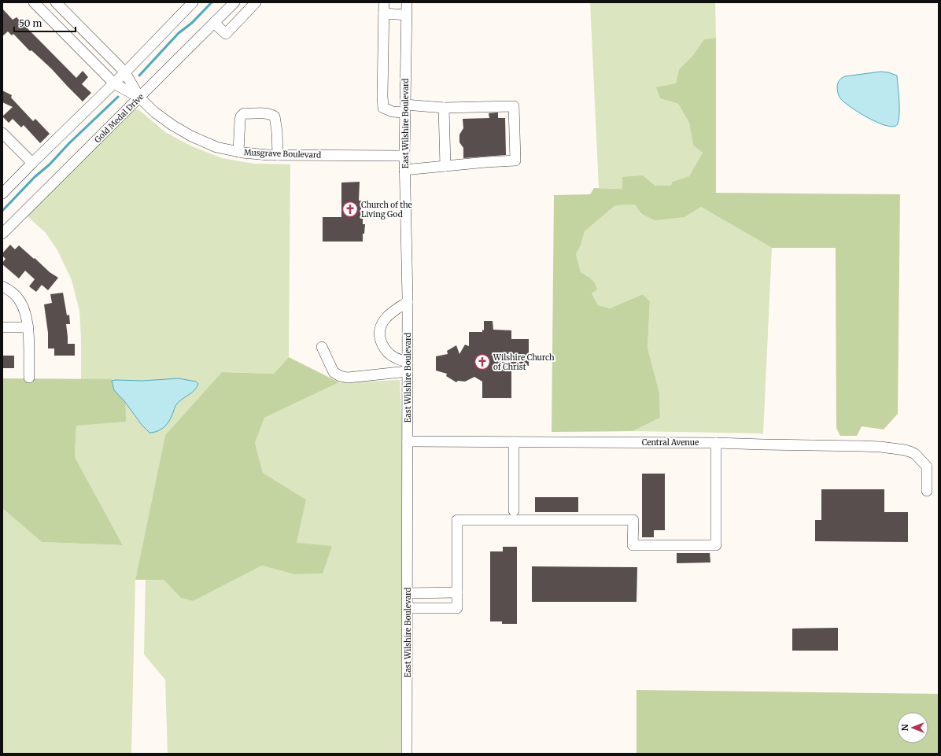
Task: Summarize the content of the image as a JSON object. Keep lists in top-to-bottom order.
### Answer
{
  "streets": {
    "street": [
      "Gold Medal Drive",
      "East Wilshire Boulevard",
      "Musgrave Boulevard",
      "Central Avenue"
    ]
  },
  "crossings": [
    ["Gold Medal Drive", "Musgrave Boulevard"],
    ["East Wilshire Boulevard", "Musgrave Boulevard"],
    ["East Wilshire Boulevard", "Central Avenue"]
  ],
  "places": {
    "church": ["Church of the Living God", "Wilshire Church of Christ"]
  },
  "scale_bar": "50 m",
  "north": "left"
}
